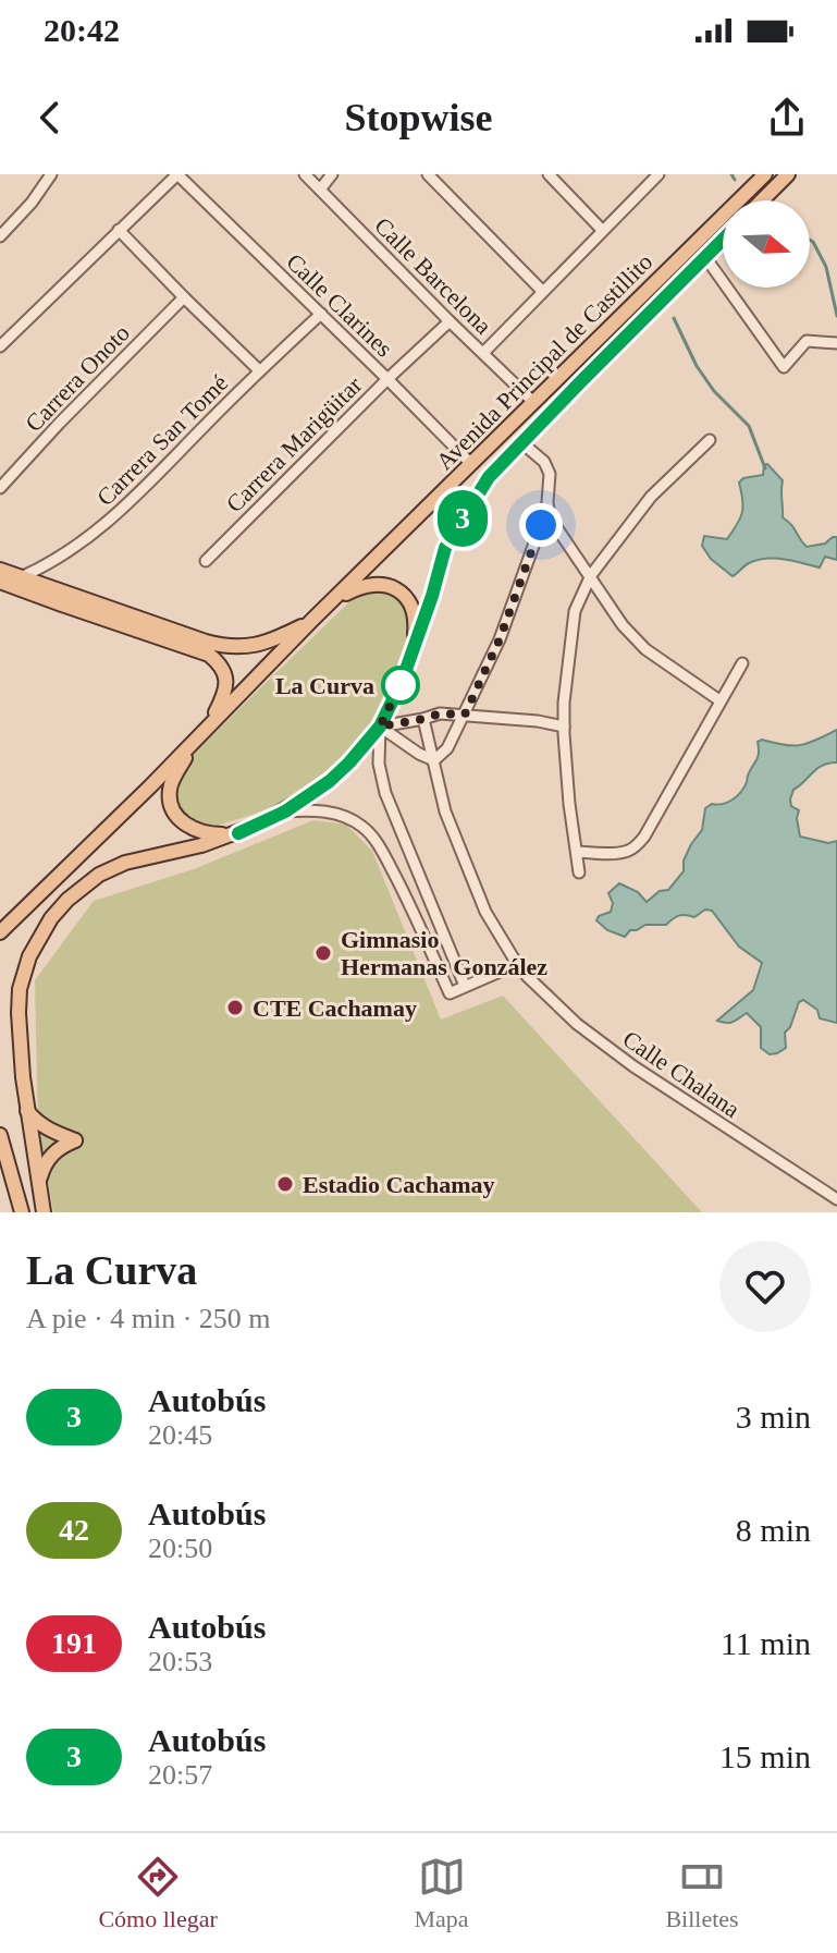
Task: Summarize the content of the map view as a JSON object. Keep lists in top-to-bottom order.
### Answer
{
  "streets": {
    "main road": ["Avenida Principal de Castillito"],
    "street": [
      "Calle Barcelona",
      "Calle Clarines",
      "Carrera Onoto",
      "Carrera San Tomé",
      "Carrera Marigüitar",
      "Calle Chalana"
    ]
  },
  "crossings": [
    ["Calle Barcelona", "Avenida Principal de Castillito"],
    ["Calle Barcelona", "Carrera Marigüitar"],
    ["Calle Clarines", "Avenida Principal de Castillito"],
    ["Calle Clarines", "Carrera San Tomé"],
    ["Calle Clarines", "Carrera Marigüitar"]
  ],
  "places": [
    "La Curva",
    "Gimnasio Hermanas González",
    "CTE Cachamay",
    "Estadio Cachamay"
  ],
  "lines": ["bus line 3"],
  "north": "right",
  "page": {
    "status": "20:42",
    "header": "Stopwise",
    "on_map": "3",
    "heading": ["La Curva", "A pie · 4 min · 250 m"],
    "list": [
      {
        "mark": "3",
        "name": "Autobús",
        "note": "20:45",
        "value": "3 min"
      },
      {
        "mark": "42",
        "name": "Autobús",
        "note": "20:50",
        "value": "8 min"
      },
      {
        "mark": "191",
        "name": "Autobús",
        "note": "20:53",
        "value": "11 min"
      },
      {
        "mark": "3",
        "name": "Autobús",
        "note": "20:57",
        "value": "15 min"
      }
    ],
    "tabs": ["Cómo llegar", "Mapa", "Billetes"]
  }
}
